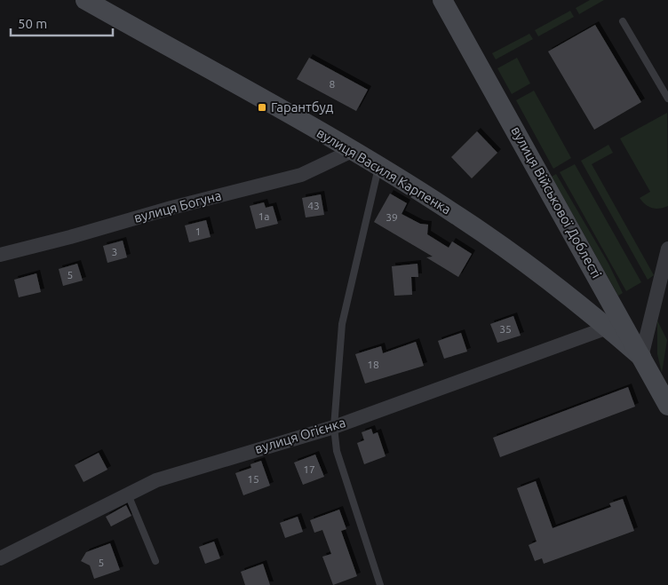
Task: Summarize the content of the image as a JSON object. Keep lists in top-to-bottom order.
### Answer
{
  "streets": {
    "street": [
      "вулиця Василя Карпенка",
      "вулиця Військової Доблесті",
      "вулиця Богуна",
      "вулиця Огієнка"
    ]
  },
  "crossings": [
    ["вулиця Василя Карпенка", "вулиця Військової Доблесті"],
    ["вулиця Василя Карпенка", "вулиця Богуна"],
    ["вулиця Василя Карпенка", "вулиця Огієнка"]
  ],
  "places": {
    "transit": ["Гарантбуд"]
  },
  "house_numbers": [
    "8",
    "43",
    "1а",
    "39",
    "1",
    "3",
    "5",
    "35",
    "18",
    "17",
    "15",
    "5"
  ],
  "scale_bar": "50 m"
}
